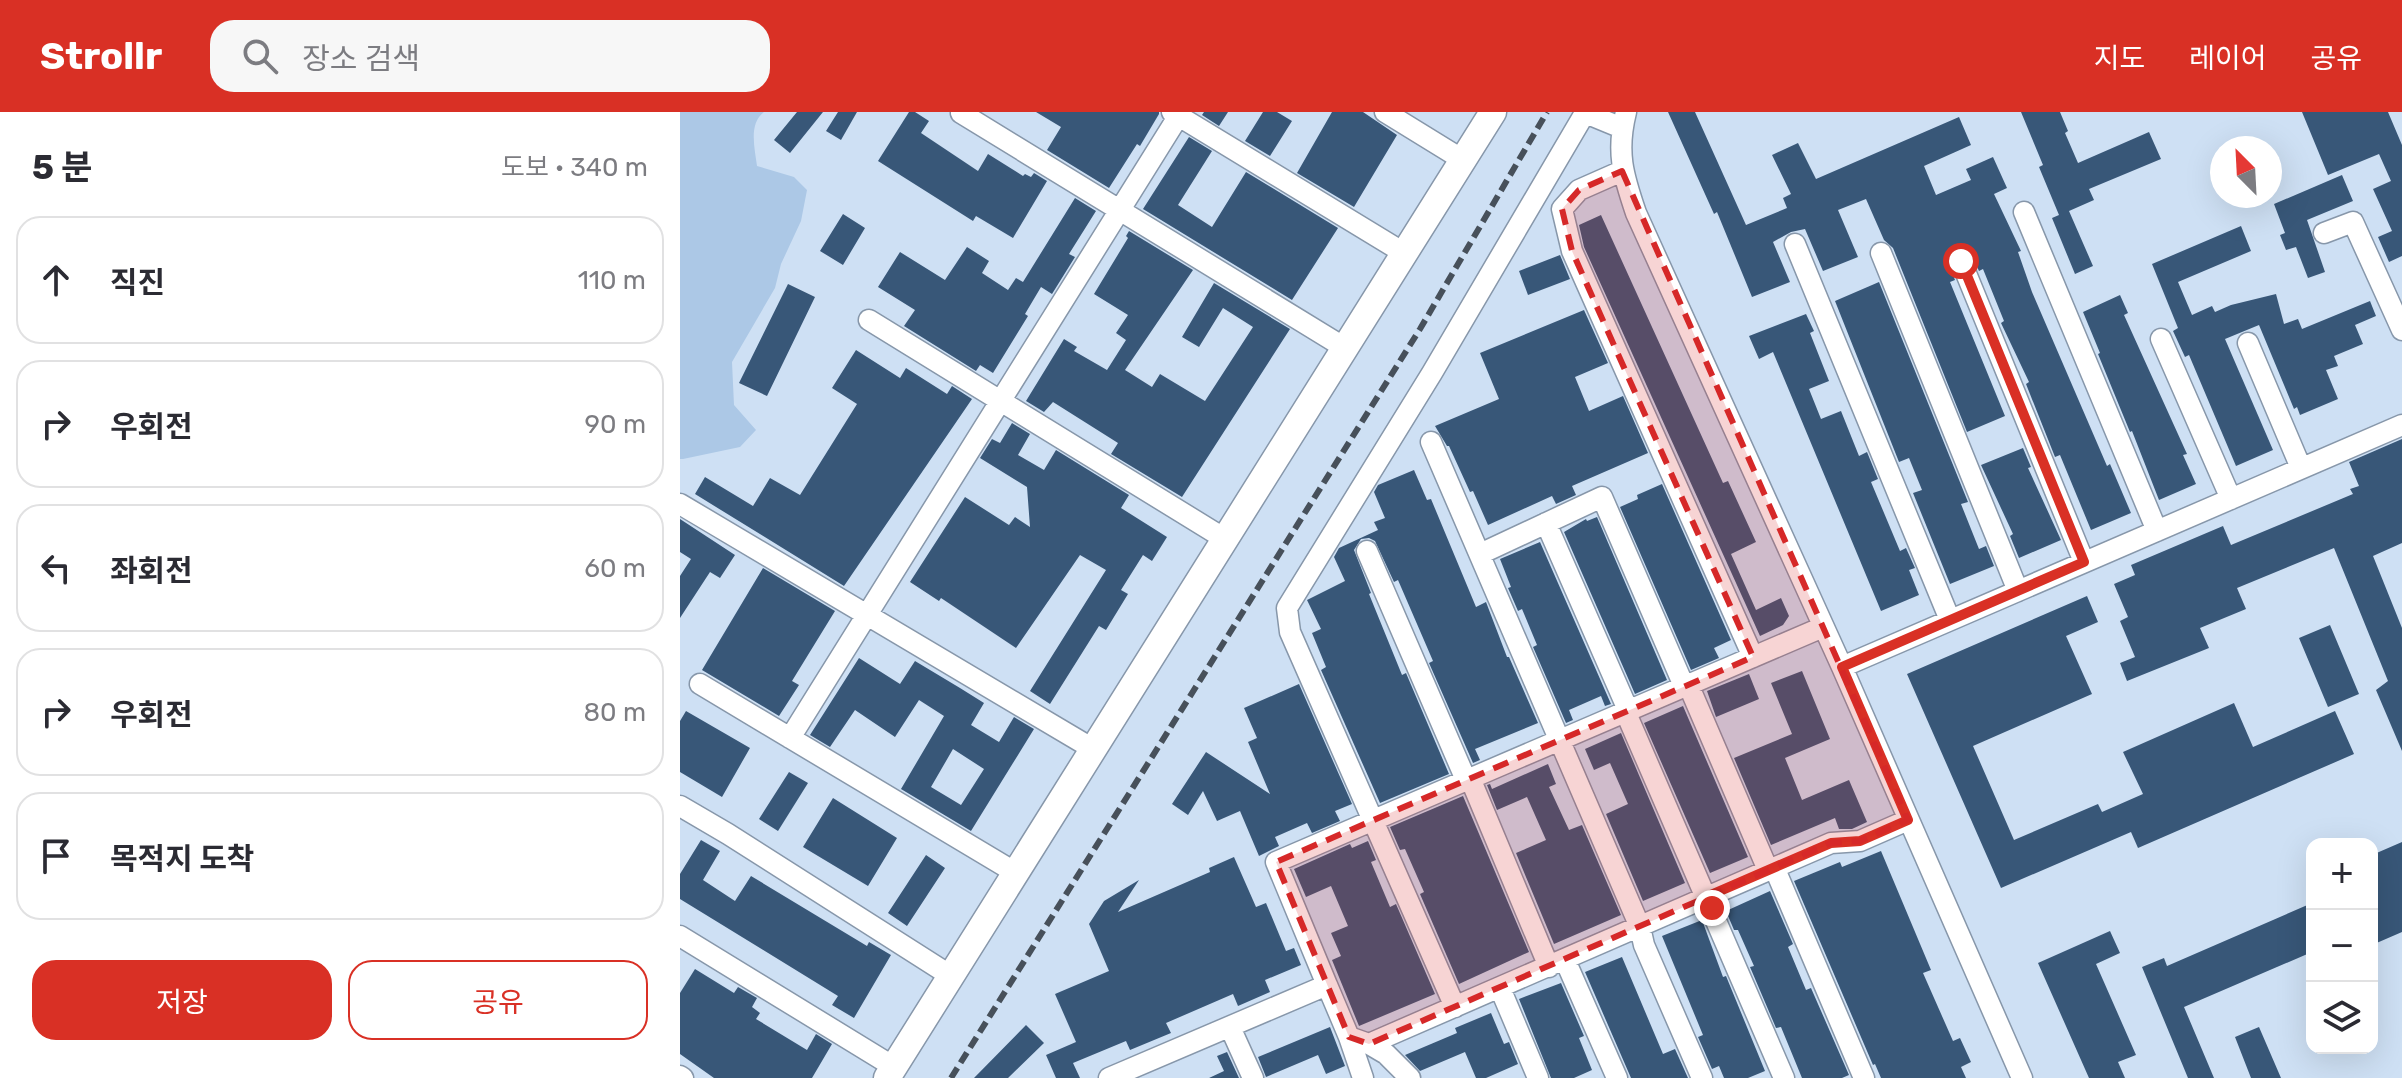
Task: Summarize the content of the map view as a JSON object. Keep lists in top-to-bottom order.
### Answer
{
  "north": "top left",
  "page": {
    "header": "Strollr",
    "search": "장소 검색",
    "nav": ["지도", "레이어", "공유"],
    "heading": ["5 분", "도보 · 340 m"],
    "list": [
      ["직진", "110 m"],
      ["우회전", "90 m"],
      ["좌회전", "60 m"],
      ["우회전", "80 m"],
      "목적지 도착"
    ],
    "map_buttons": ["+", "−"],
    "buttons": ["저장", "공유"]
  }
}
